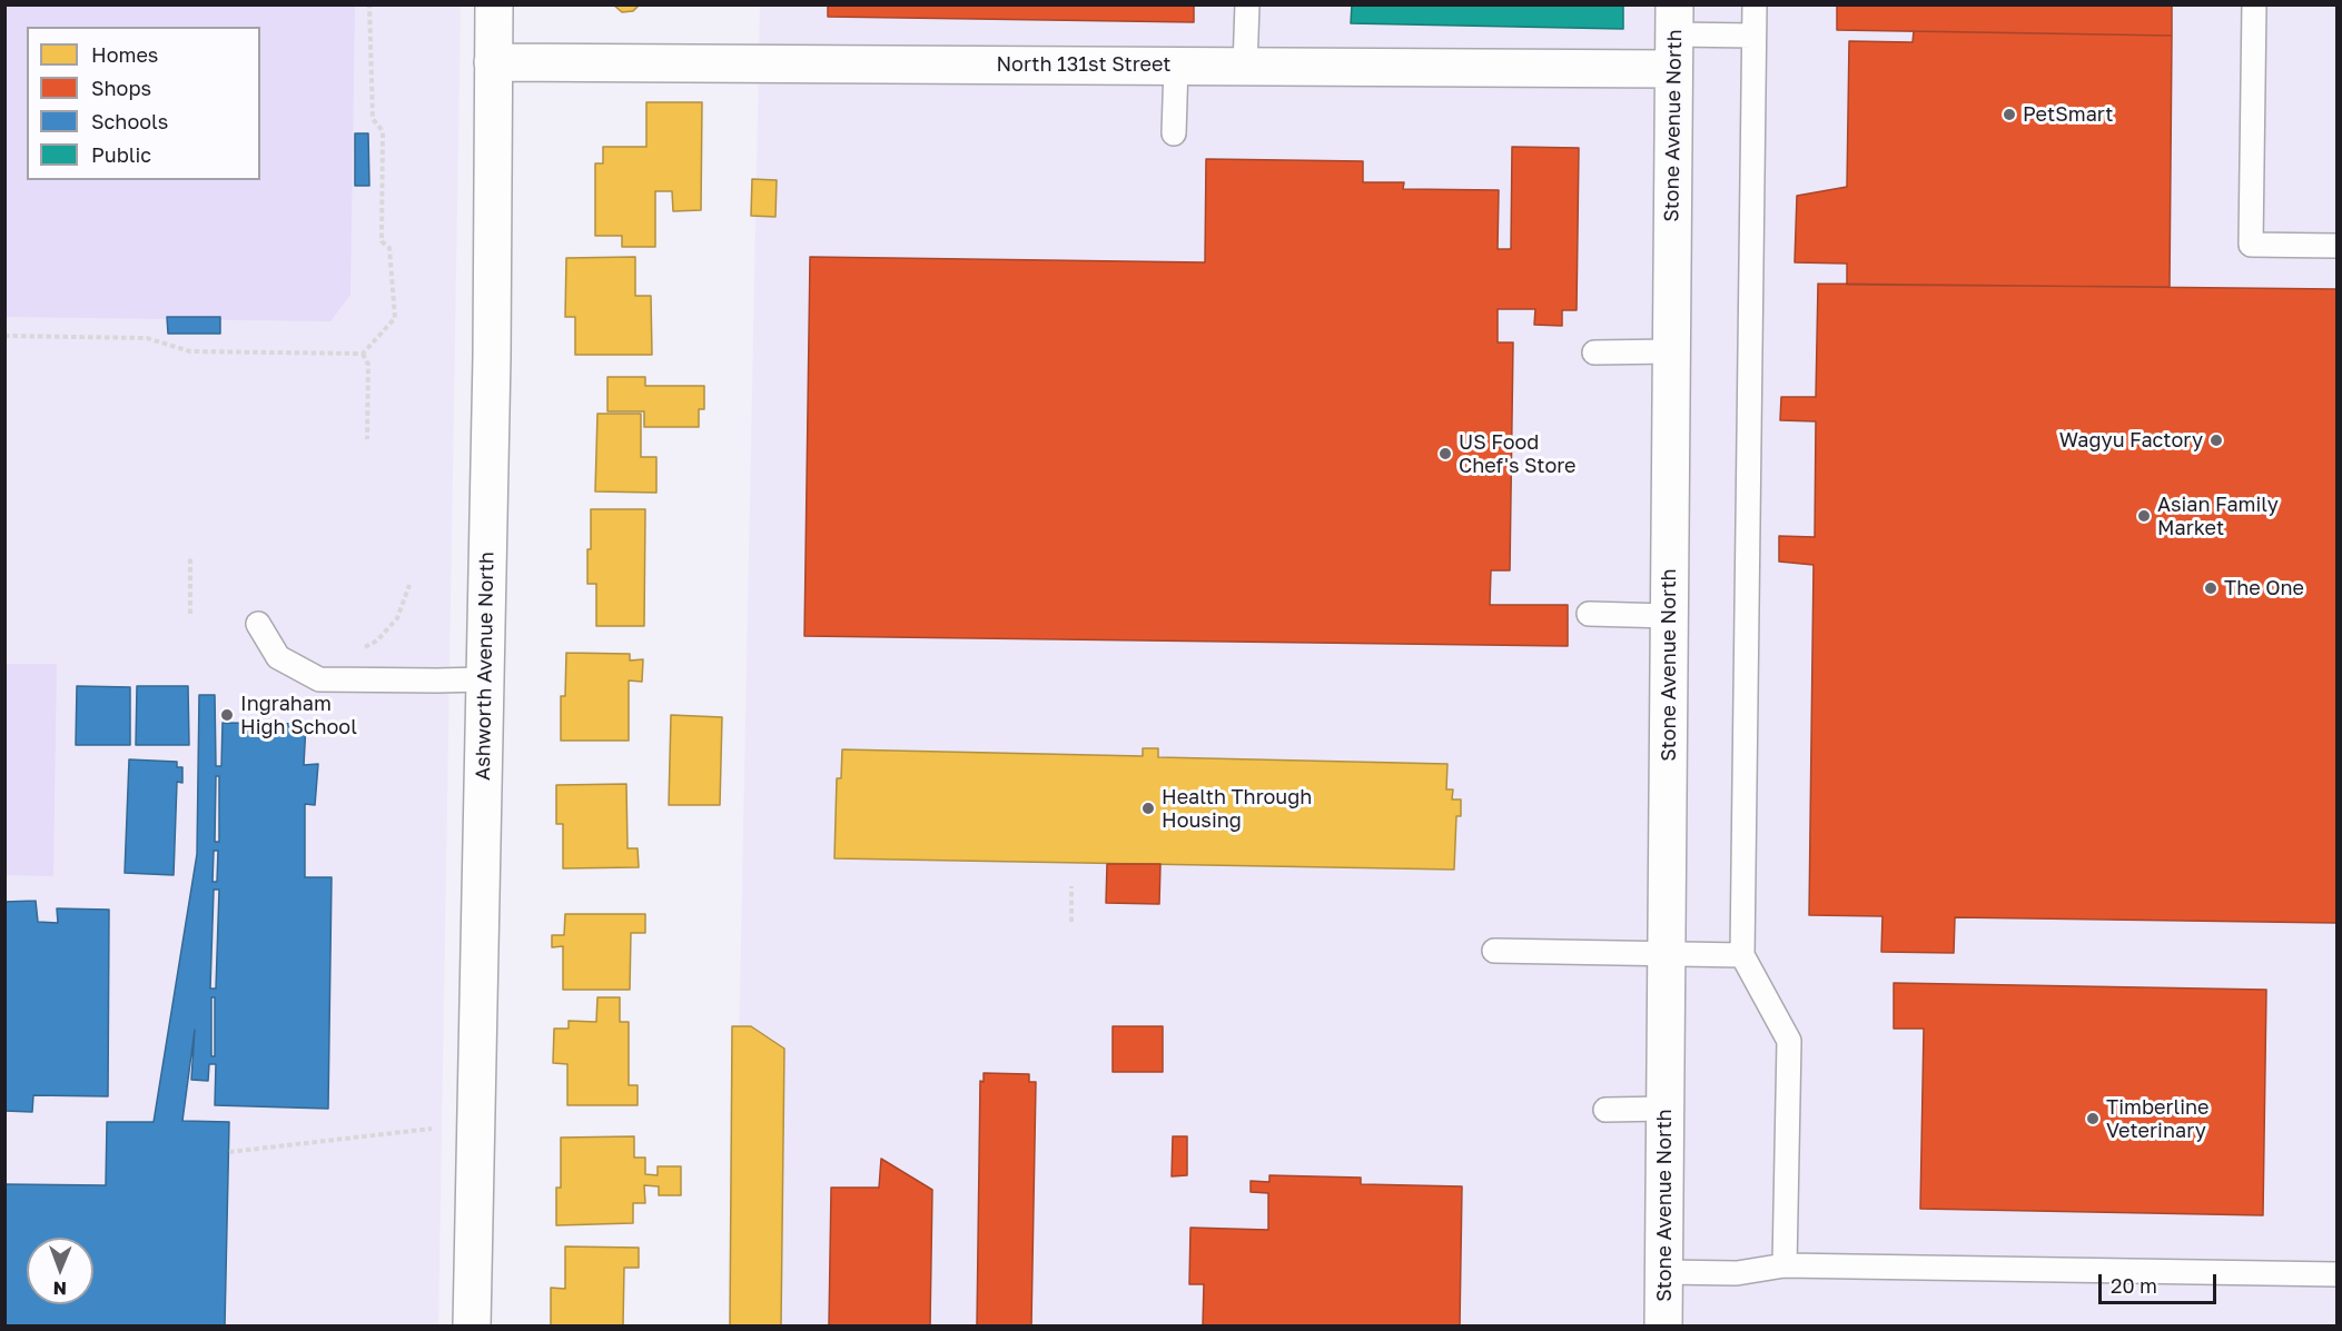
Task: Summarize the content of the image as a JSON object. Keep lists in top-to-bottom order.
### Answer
{
  "streets": {
    "street": ["North 131st Street", "Stone Avenue North", "Ashworth Avenue North"]
  },
  "crossings": [
    ["North 131st Street", "Stone Avenue North"],
    ["North 131st Street", "Ashworth Avenue North"]
  ],
  "places": [
    "PetSmart",
    "Wagyu Factory",
    "US Food Chef's Store",
    "Asian Family Market",
    "The One",
    "Ingraham High School",
    "Health Through Housing",
    "Timberline Veterinary"
  ],
  "legend": [
    "Homes",
    "Shops",
    "Schools",
    "Public"
  ],
  "scale_bar": "20 m",
  "north": "bottom"
}
